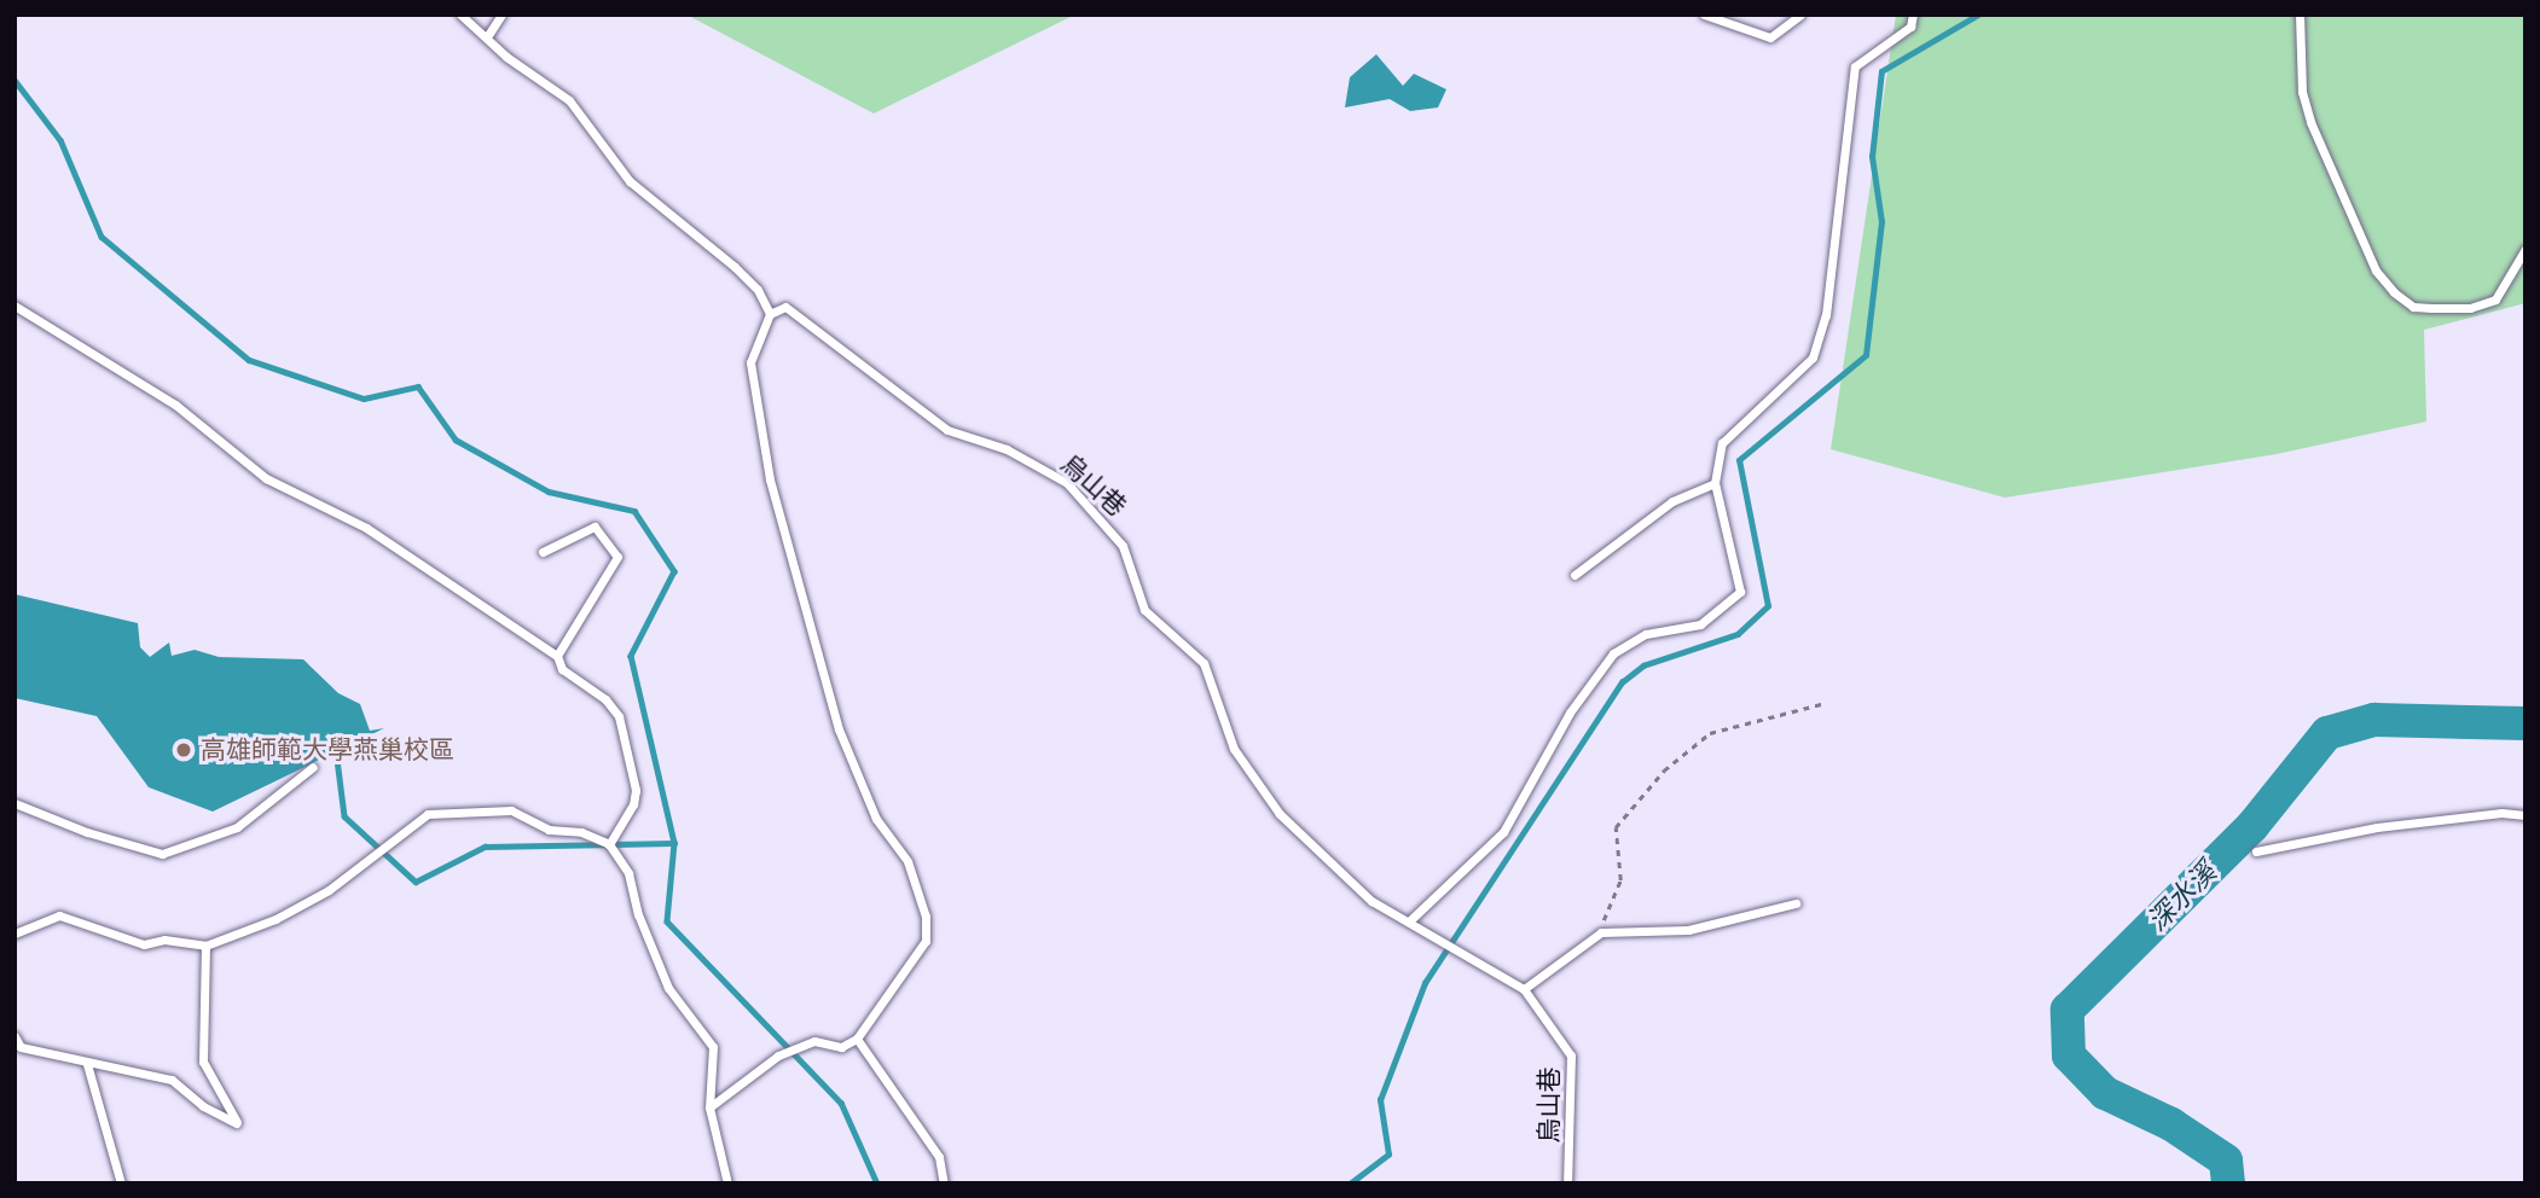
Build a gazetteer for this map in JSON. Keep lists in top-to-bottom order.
{
  "streets": {
    "lane": ["烏山巷"]
  },
  "water": ["深水溪"],
  "places": ["高雄師範大學燕巢校區"]
}
